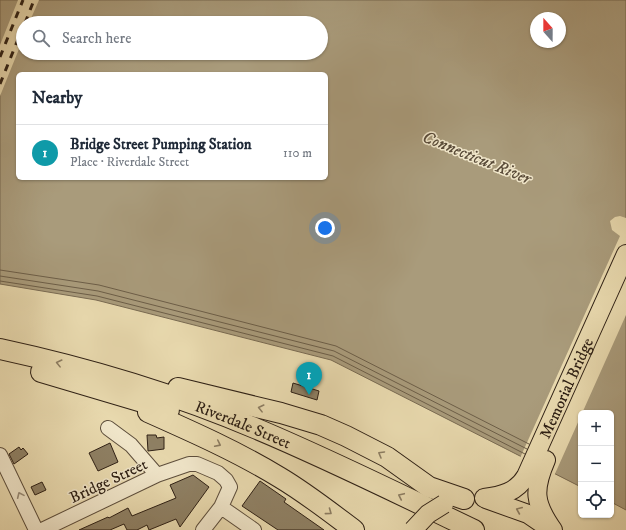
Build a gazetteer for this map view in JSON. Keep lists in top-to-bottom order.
{
  "streets": {
    "highway": ["Riverdale Street"],
    "main road": ["Memorial Bridge"],
    "street": ["Bridge Street"]
  },
  "water": ["Connecticut River"],
  "north": "top",
  "page": {
    "search": "Search here",
    "heading": "Nearby",
    "list": [
      {
        "mark": "1",
        "name": "Bridge Street Pumping Station",
        "note": "Place · Riverdale Street",
        "value": "110 m"
      }
    ],
    "pins": "1",
    "map_buttons": ["+", "−"]
  }
}
